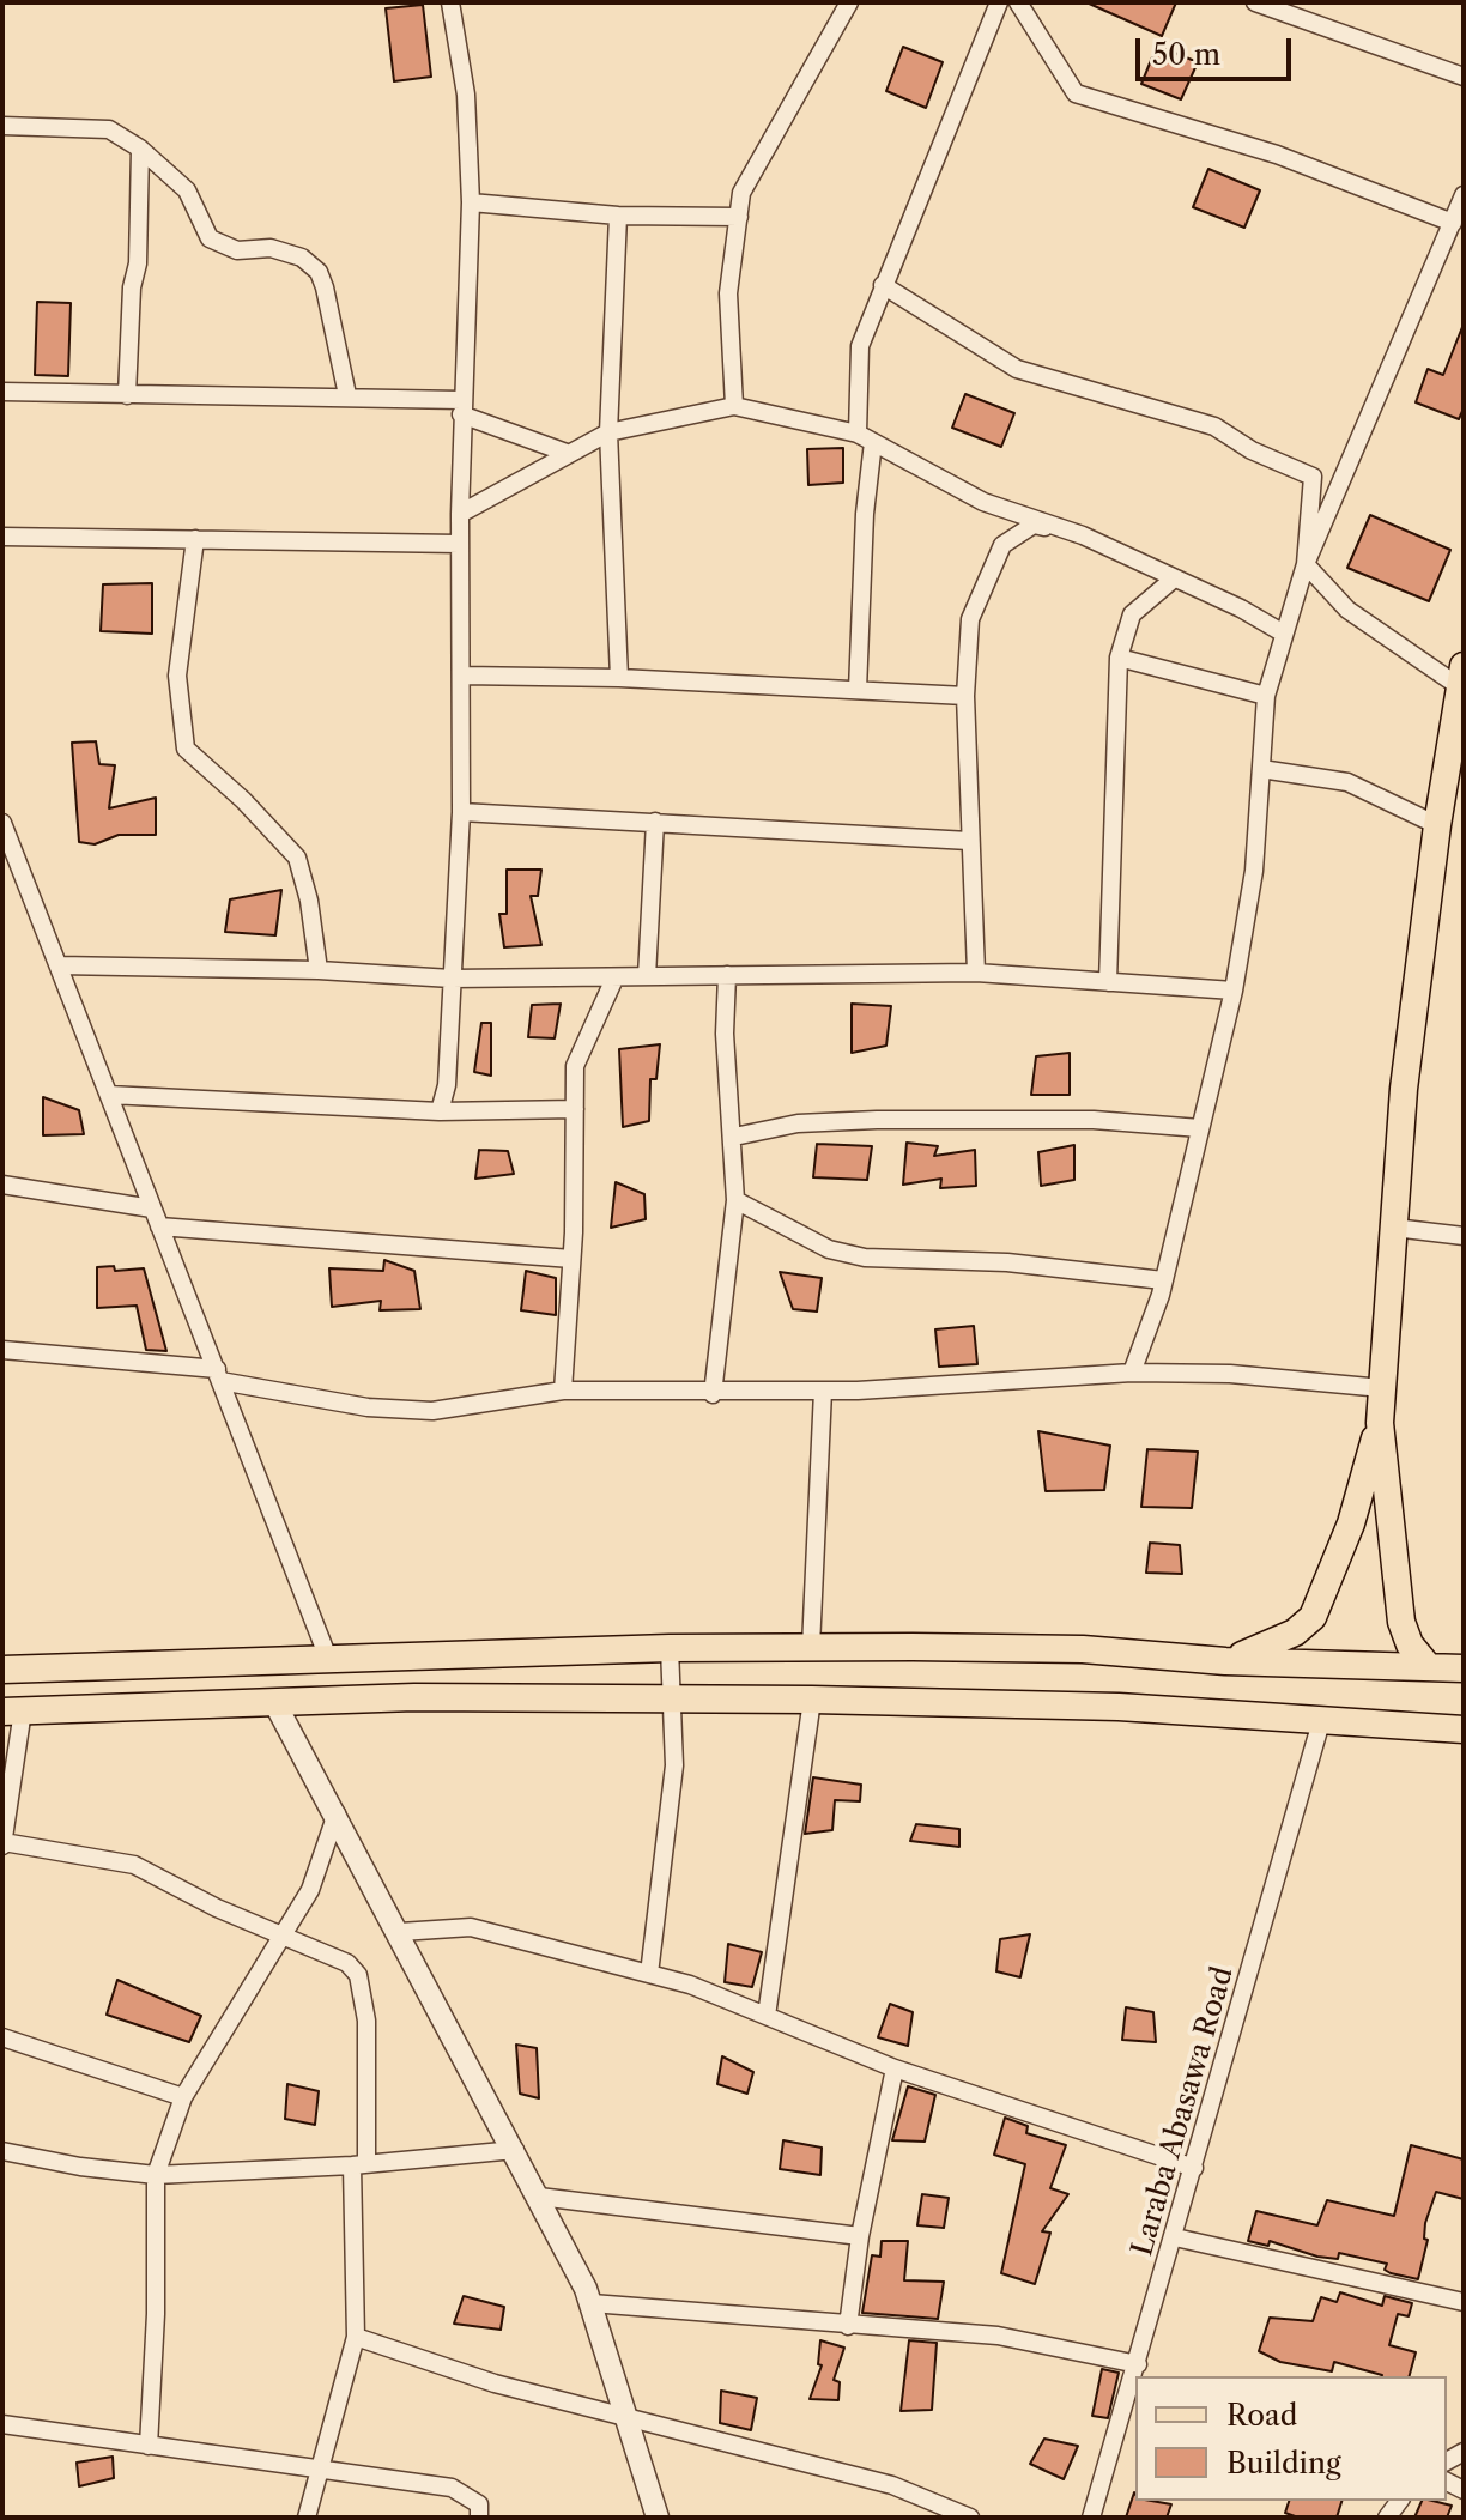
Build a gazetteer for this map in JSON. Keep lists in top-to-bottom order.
{
  "streets": {
    "street": ["Laraba Abasawa Road"]
  },
  "legend": ["Road", "Building"],
  "scale_bar": "50 m"
}
